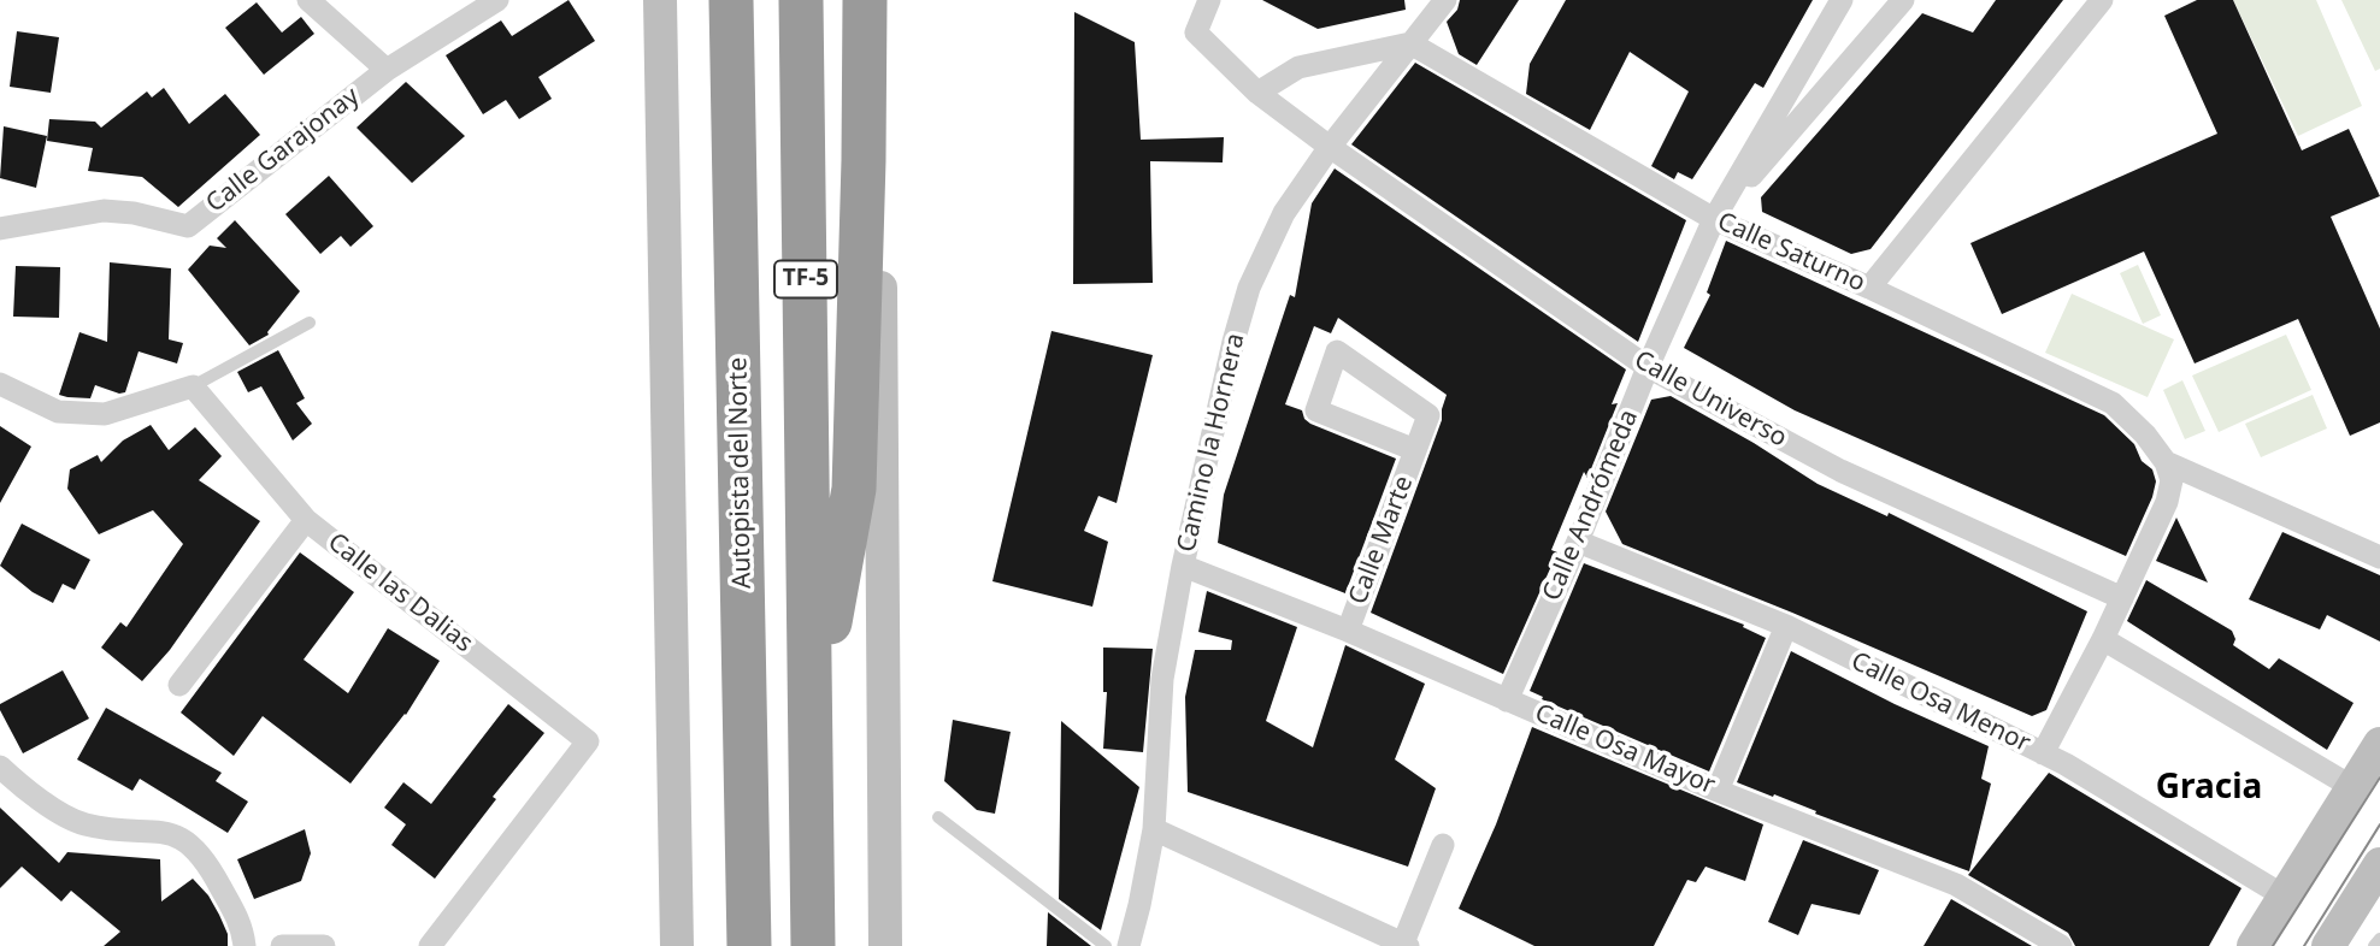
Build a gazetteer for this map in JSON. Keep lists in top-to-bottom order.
{
  "streets": {
    "highway": ["TF-5", "Autopista del Norte"],
    "street": [
      "Calle Garajonay",
      "Calle Saturno",
      "Calle Universo",
      "Camino la Hornera",
      "Calle Andrómeda",
      "Calle Marte",
      "Calle las Dalias",
      "Calle Osa Menor",
      "Calle Osa Mayor"
    ]
  },
  "crossings": [
    ["Calle Saturno", "Camino la Hornera"],
    ["Calle Saturno", "Calle Andrómeda"],
    ["Calle Universo", "Camino la Hornera"],
    ["Calle Universo", "Calle Andrómeda"],
    ["Camino la Hornera", "Calle Osa Mayor"],
    ["Calle Andrómeda", "Calle Osa Menor"],
    ["Calle Andrómeda", "Calle Osa Mayor"],
    ["Calle Marte", "Calle Osa Mayor"]
  ],
  "districts": ["Gracia"]
}
